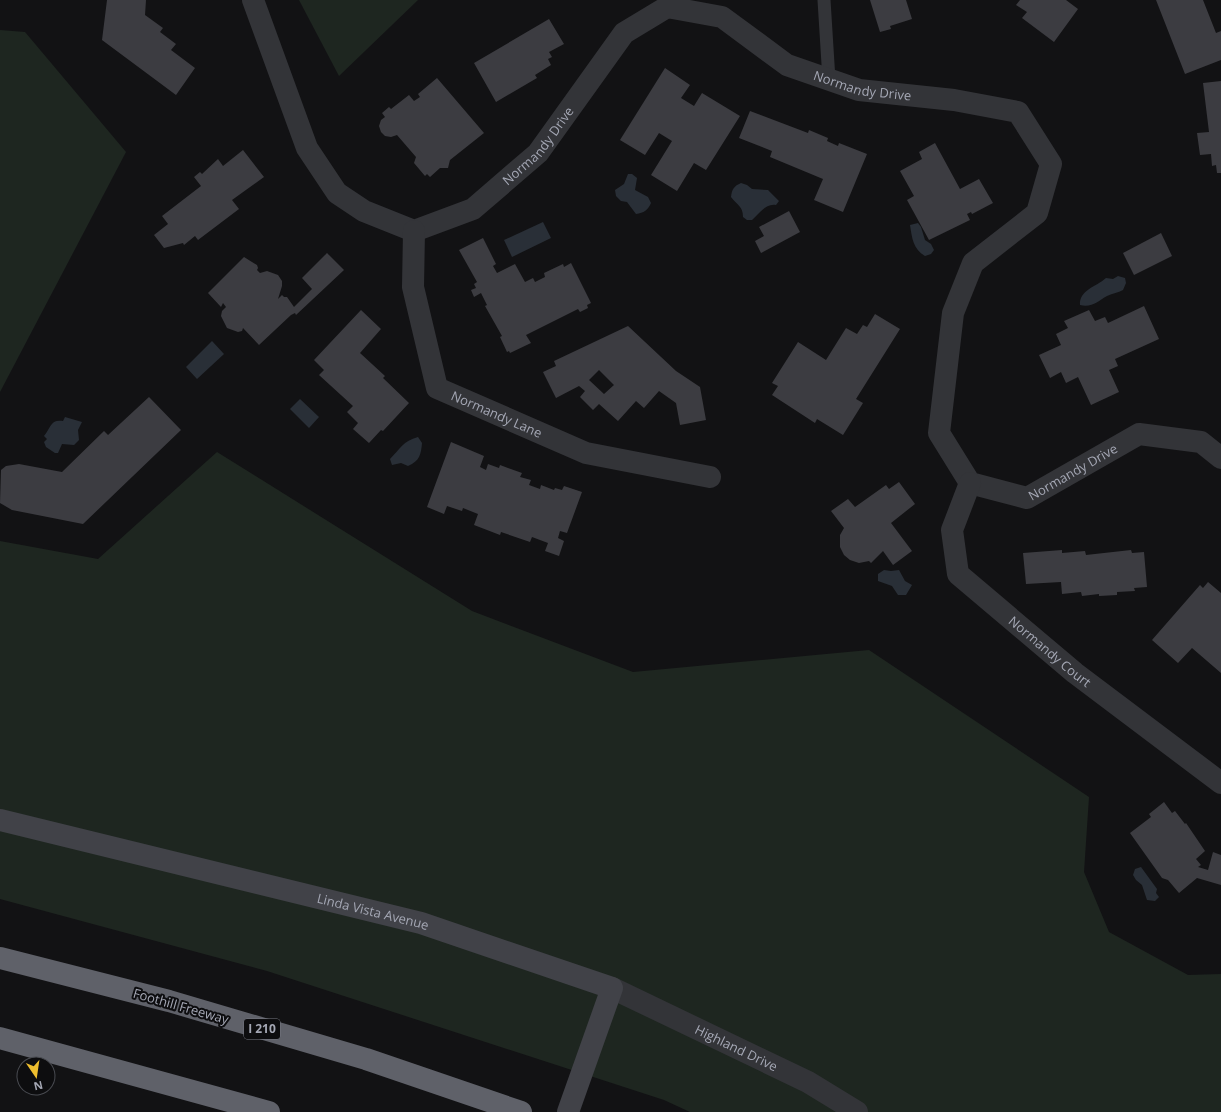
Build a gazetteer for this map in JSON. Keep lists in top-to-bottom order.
{
  "streets": {
    "highway": ["Foothill Freeway", "I 210"],
    "main road": ["Linda Vista Avenue"],
    "street": [
      "Normandy Drive",
      "Normandy Lane",
      "Normandy Court",
      "Highland Drive"
    ]
  },
  "crossings": [
    ["Normandy Drive", "Normandy Lane"],
    ["Normandy Drive", "Normandy Court"],
    ["Linda Vista Avenue", "Highland Drive"]
  ],
  "north": "bottom"
}
